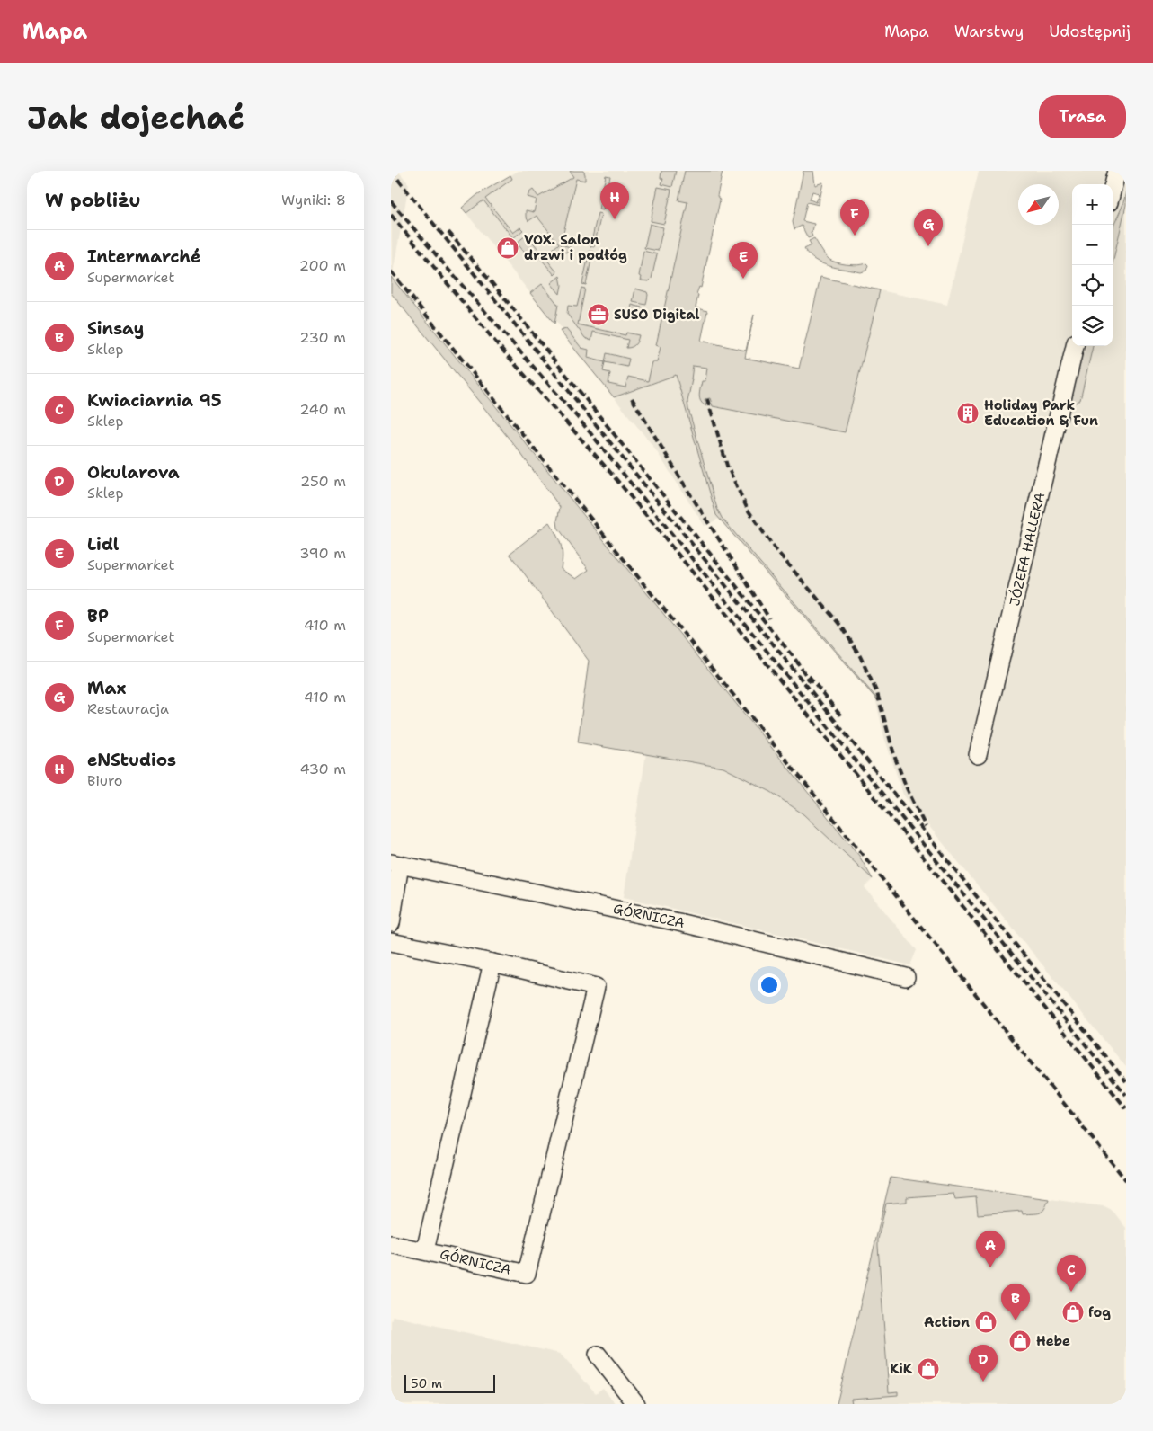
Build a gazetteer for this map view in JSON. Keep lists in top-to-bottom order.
{
  "streets": {
    "street": ["JÓZEFA HALLERA", "GÓRNICZA"]
  },
  "places": {
    "shop": [
      "VOX. Salon drzwi i podłóg",
      "fog",
      "Action",
      "Hebe",
      "KiK"
    ],
    "office": ["SUSO Digital"],
    "building": ["Holiday Park Education & Fun"]
  },
  "scale_bar": "50 m",
  "north": "bottom left",
  "page": {
    "header": "Mapa",
    "nav": ["Mapa", "Warstwy", "Udostępnij"],
    "buttons": "Trasa",
    "title": "Jak dojechać",
    "heading": ["W pobliżu", "Wyniki: 8"],
    "pins": [
      "H",
      "F",
      "G",
      "E",
      "A",
      "C",
      "B",
      "D"
    ],
    "map_buttons": ["+", "−"],
    "list": [
      {
        "mark": "A",
        "name": "Intermarché",
        "note": "Supermarket",
        "value": "200 m"
      },
      {
        "mark": "B",
        "name": "Sinsay",
        "note": "Sklep",
        "value": "230 m"
      },
      {
        "mark": "C",
        "name": "Kwiaciarnia 95",
        "note": "Sklep",
        "value": "240 m"
      },
      {
        "mark": "D",
        "name": "Okularova",
        "note": "Sklep",
        "value": "250 m"
      },
      {
        "mark": "E",
        "name": "Lidl",
        "note": "Supermarket",
        "value": "390 m"
      },
      {
        "mark": "F",
        "name": "BP",
        "note": "Supermarket",
        "value": "410 m"
      },
      {
        "mark": "G",
        "name": "Max",
        "note": "Restauracja",
        "value": "410 m"
      },
      {
        "mark": "H",
        "name": "eNStudios",
        "note": "Biuro",
        "value": "430 m"
      }
    ],
    "scale": "50 m"
  }
}
